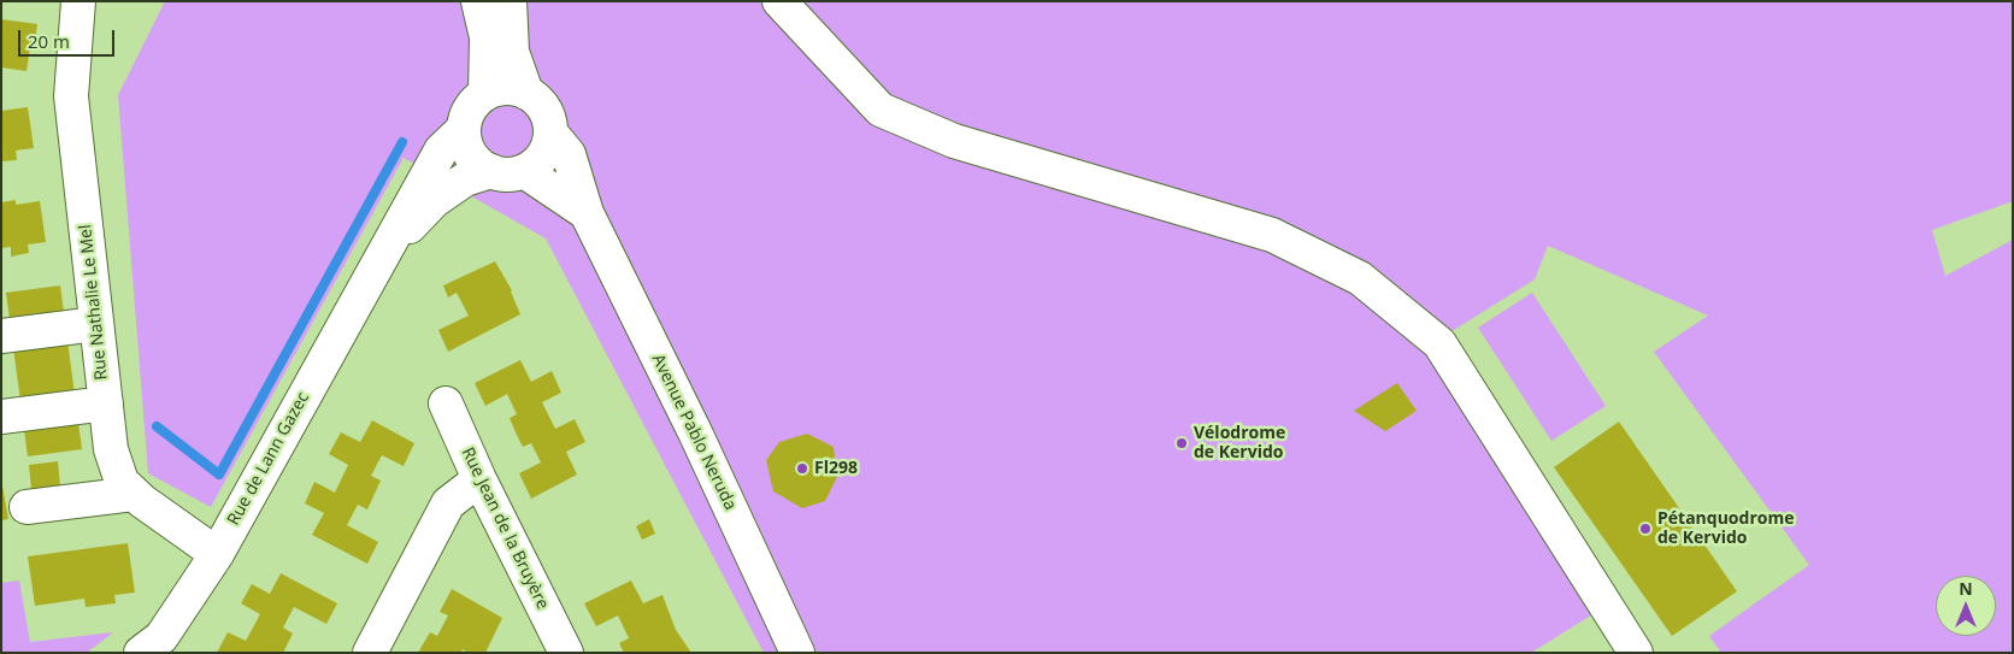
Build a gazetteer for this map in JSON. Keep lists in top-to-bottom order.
{
  "streets": {
    "street": [
      "Rue Nathalie Le Mel",
      "Avenue Pablo Neruda",
      "Rue de Lann Gazec",
      "Rue Jean de la Bruyère"
    ]
  },
  "crossings": [
    ["Rue Nathalie Le Mel", "Rue de Lann Gazec"]
  ],
  "places": ["Vélodrome de Kervido", "Fl298", "Pétanquodrome de Kervido"],
  "scale_bar": "20 m",
  "north": "top"
}
